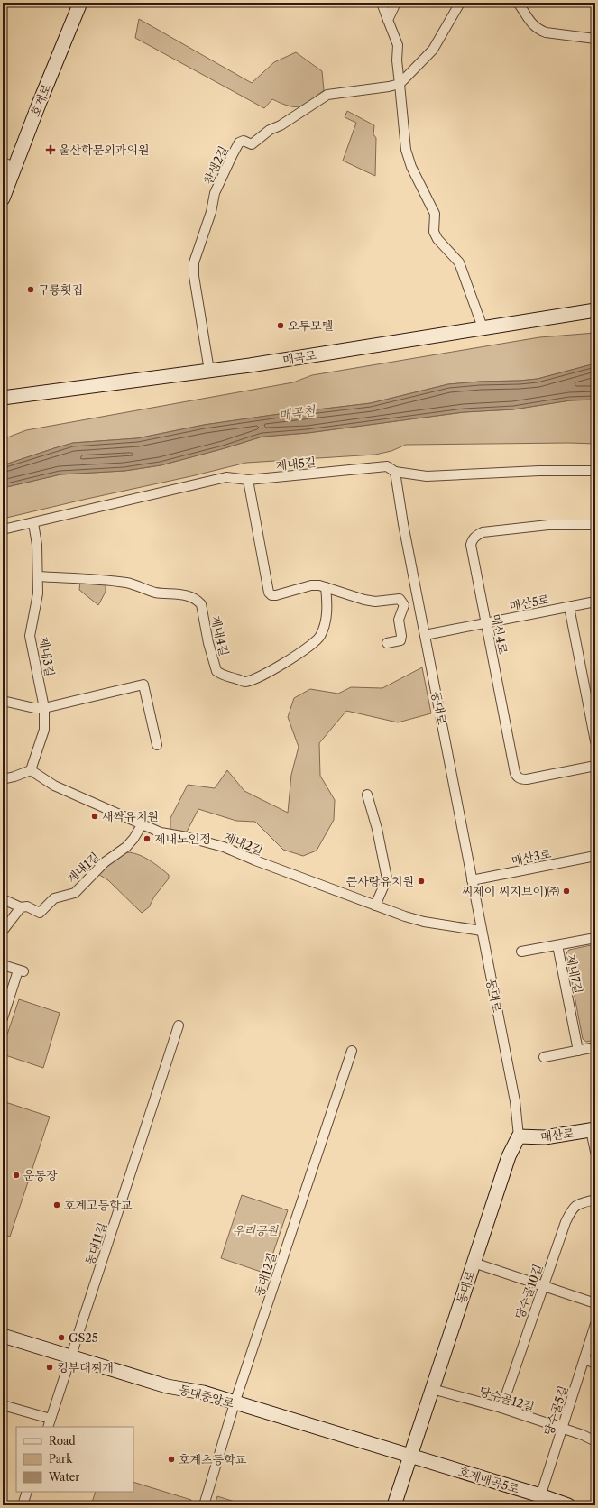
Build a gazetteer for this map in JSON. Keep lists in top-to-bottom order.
{
  "streets": {
    "street": [
      "호계로",
      "찬샘2길",
      "매곡로",
      "제내5길",
      "매산5로",
      "매산4로",
      "제내4길",
      "제내3길",
      "동대로",
      "제내2길",
      "매산3로",
      "제내1길",
      "제내7길",
      "매산로",
      "동대11길",
      "동대12길",
      "당수골10길",
      "동대중앙로",
      "당수골12길",
      "당수골5길",
      "호계매곡5로"
    ]
  },
  "crossings": [
    ["찬샘2길", "매곡로"],
    ["제내5길", "제내3길"],
    ["제내5길", "동대로"],
    ["매산5로", "매산4로"],
    ["매산5로", "동대로"],
    ["제내4길", "제내3길"],
    ["제내3길", "제내2길"],
    ["동대로", "제내2길"],
    ["동대로", "매산3로"],
    ["동대로", "매산로"],
    ["동대로", "동대중앙로"],
    ["동대로", "당수골12길"],
    ["동대로", "호계매곡5로"],
    ["제내2길", "제내1길"],
    ["동대11길", "동대중앙로"],
    ["동대12길", "동대중앙로"],
    ["당수골10길", "당수골12길"],
    ["동대중앙로", "호계매곡5로"],
    ["당수골12길", "당수골5길"],
    ["당수골5길", "호계매곡5로"]
  ],
  "water": ["매곡천"],
  "parks": ["우리공원"],
  "places": {
    "health": ["울산학문외과의원"],
    "other": [
      "구룡횟집",
      "오투모텔",
      "새싹유치원",
      "제내노인정",
      "큰사랑유치원",
      "씨제이 씨지브이)㈜",
      "운동장",
      "호계고등학교",
      "GS25",
      "킹부대찌개",
      "호계초등학교"
    ]
  },
  "legend": ["Road", "Park", "Water"]
}
